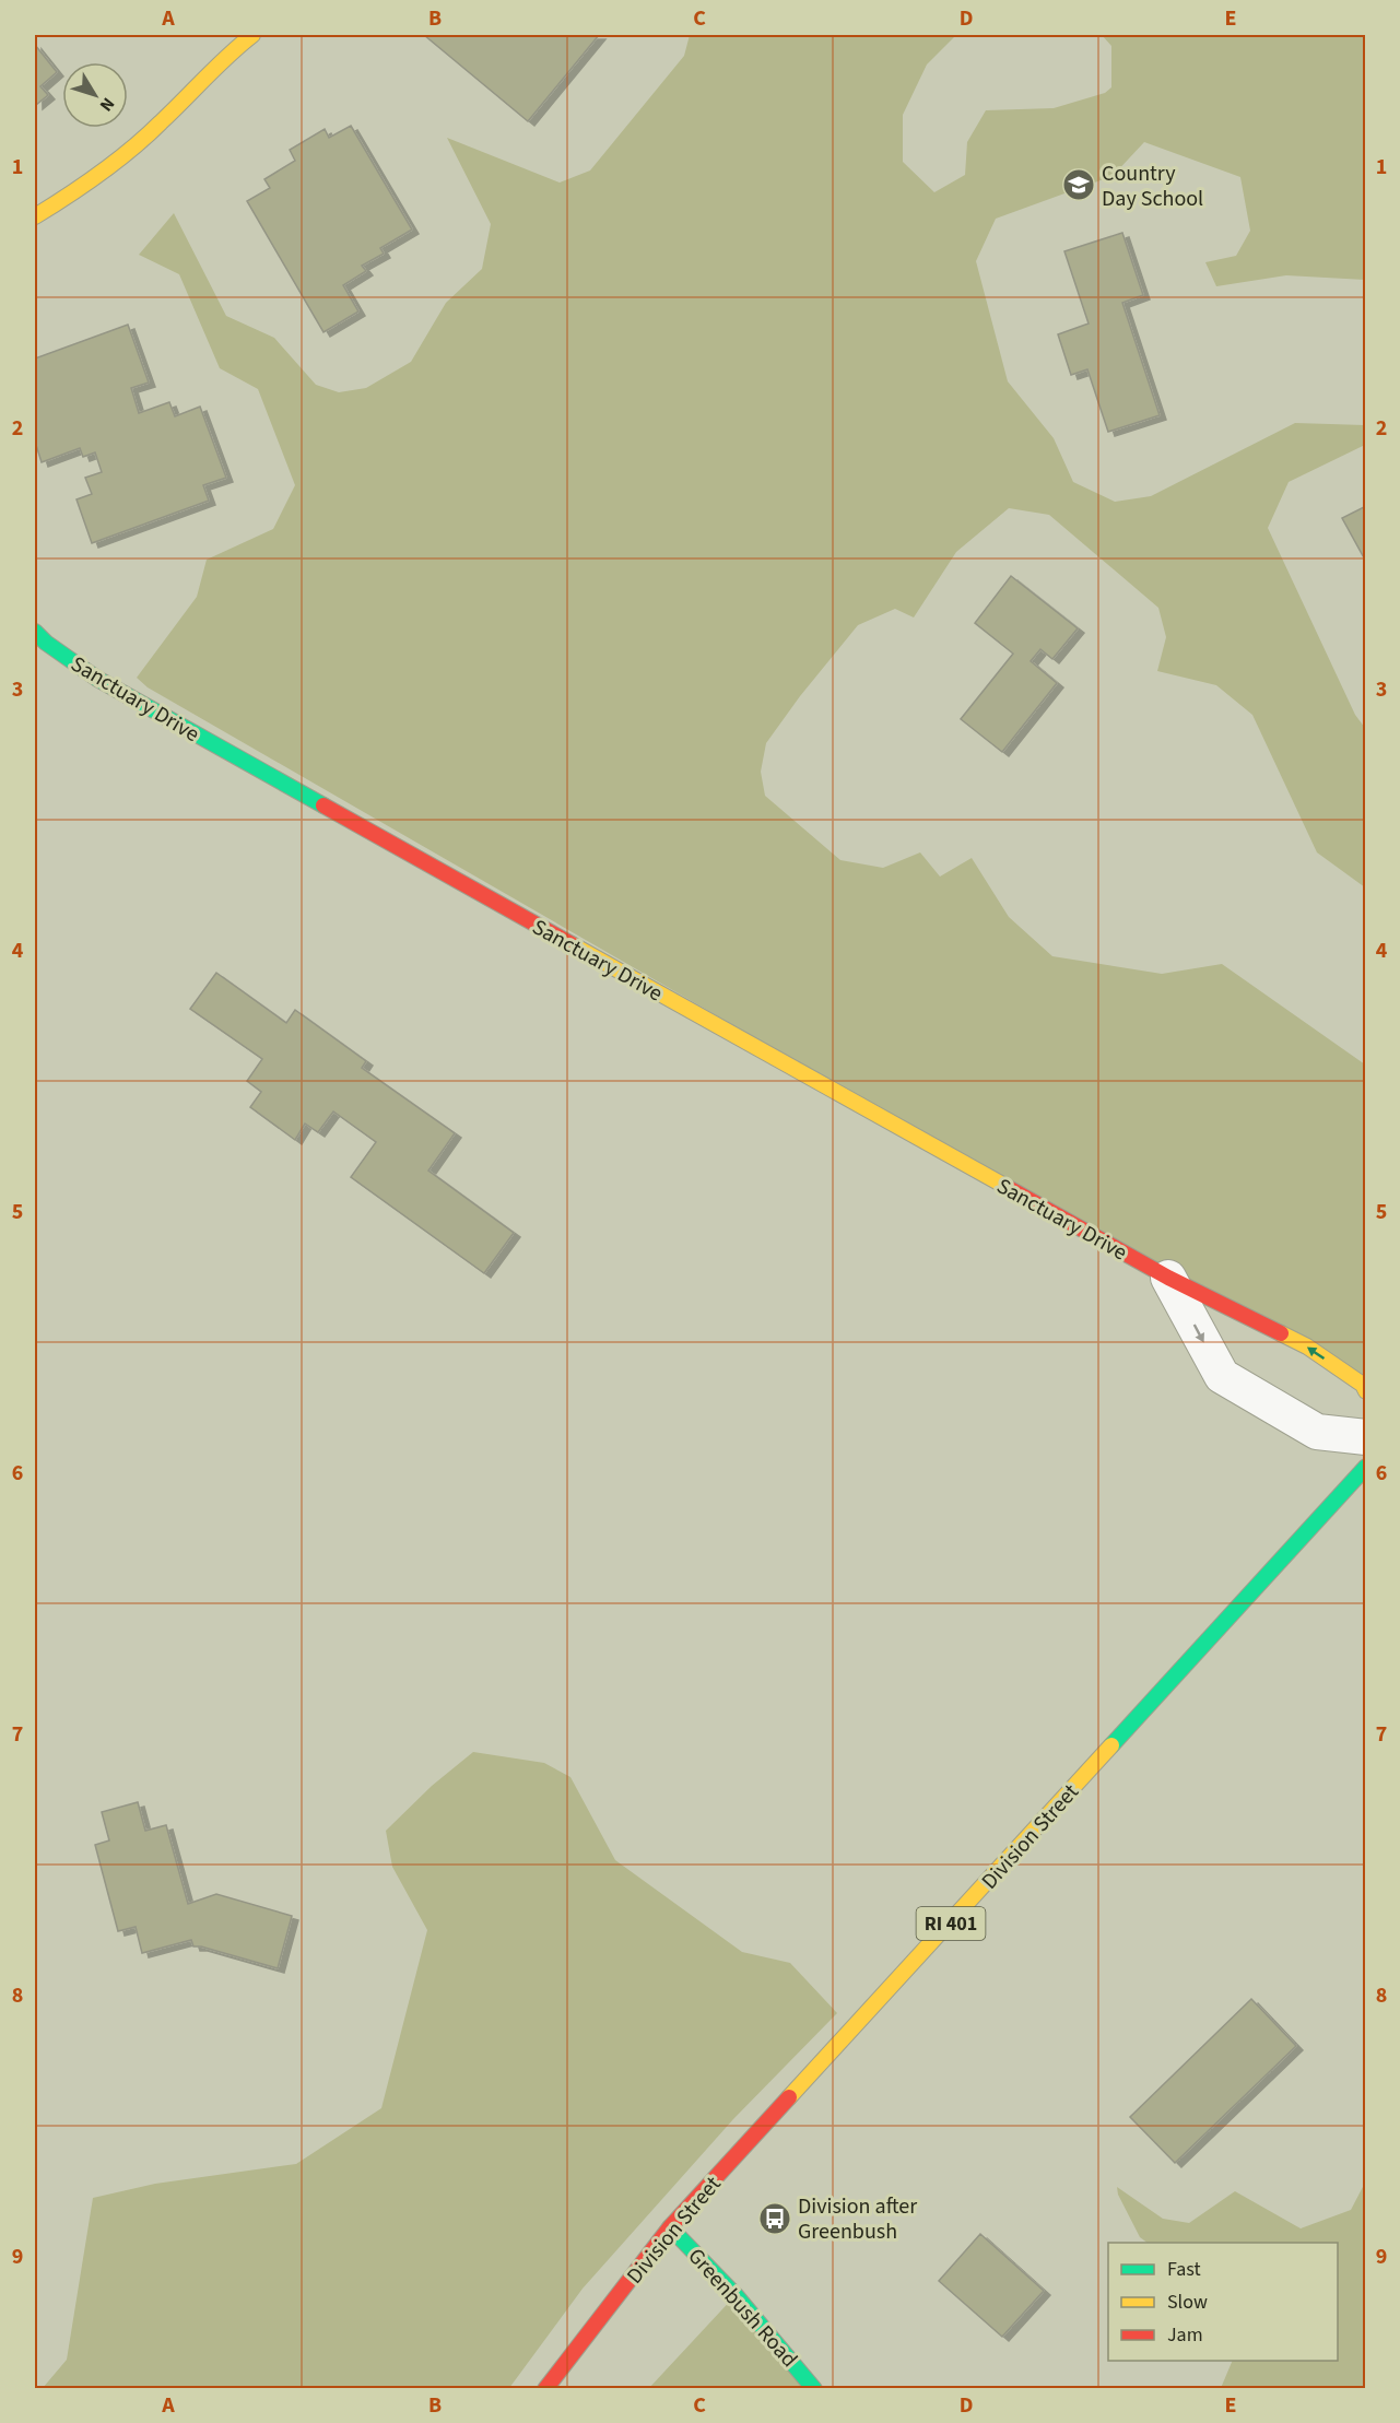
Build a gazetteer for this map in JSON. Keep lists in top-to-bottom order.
{
  "streets": {
    "street": [
      "Sanctuary Drive",
      "Division Street",
      "RI 401",
      "Greenbush Road"
    ]
  },
  "crossings": [
    ["Division Street", "Greenbush Road"]
  ],
  "places": {
    "school or university": ["Country Day School"],
    "bus stop": ["Division after Greenbush"]
  },
  "legend": ["Fast", "Slow", "Jam"],
  "north": "bottom right",
  "grid": {
    "columns": [
      "A",
      "B",
      "C",
      "D",
      "E"
    ],
    "rows": [
      "1",
      "2",
      "3",
      "4",
      "5",
      "6",
      "7",
      "8",
      "9"
    ]
  }
}
